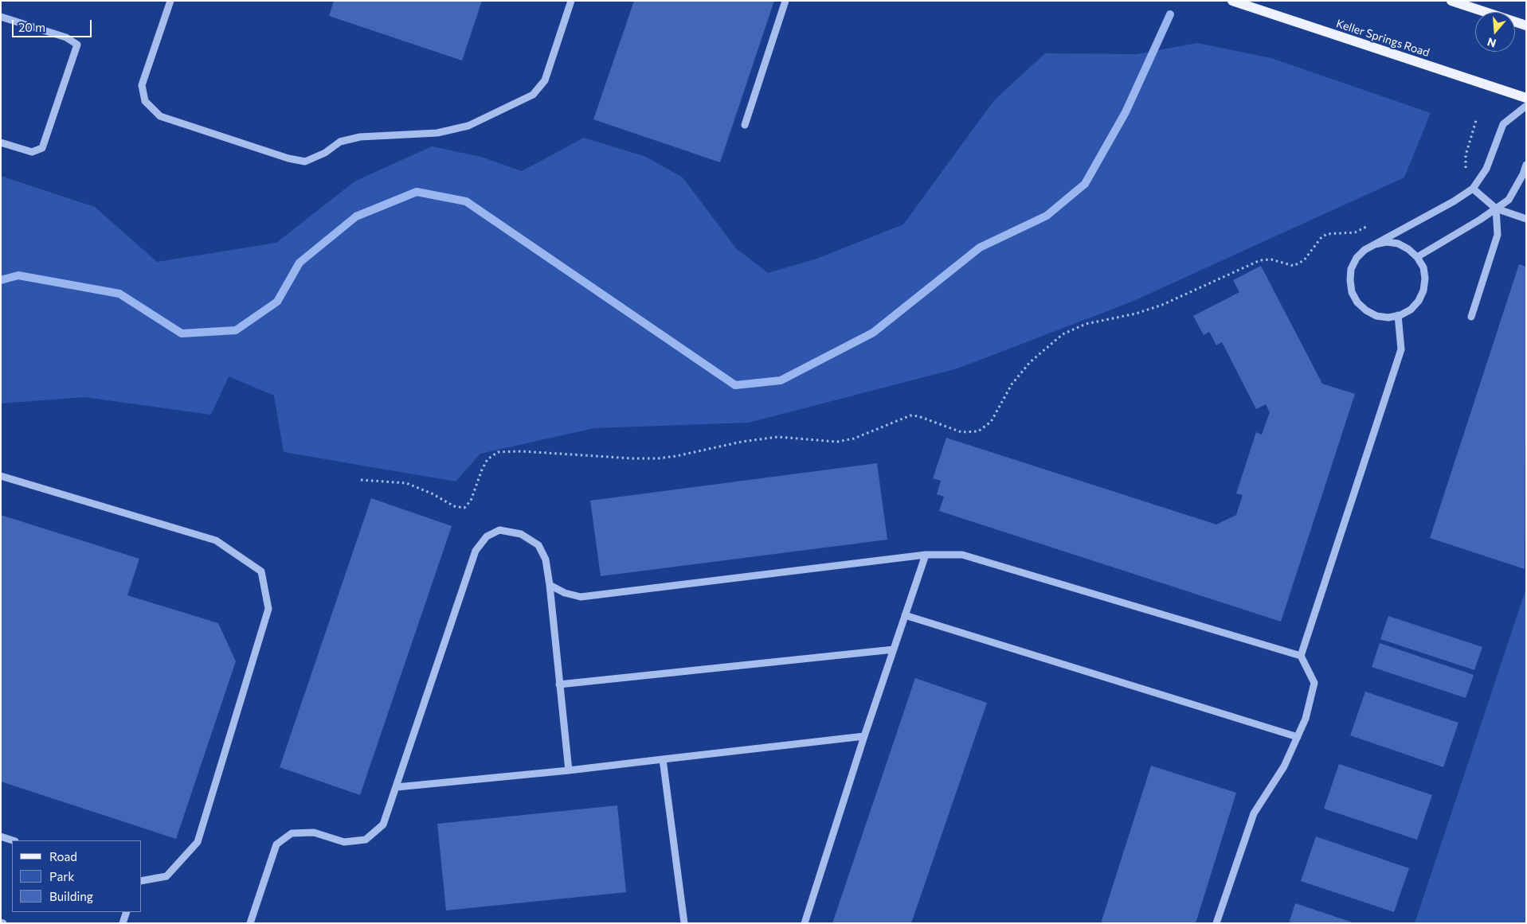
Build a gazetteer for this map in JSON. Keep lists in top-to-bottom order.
{
  "streets": {
    "main road": ["Keller Springs Road"]
  },
  "legend": ["Road", "Park", "Building"],
  "scale_bar": "20 m",
  "north": "bottom"
}
